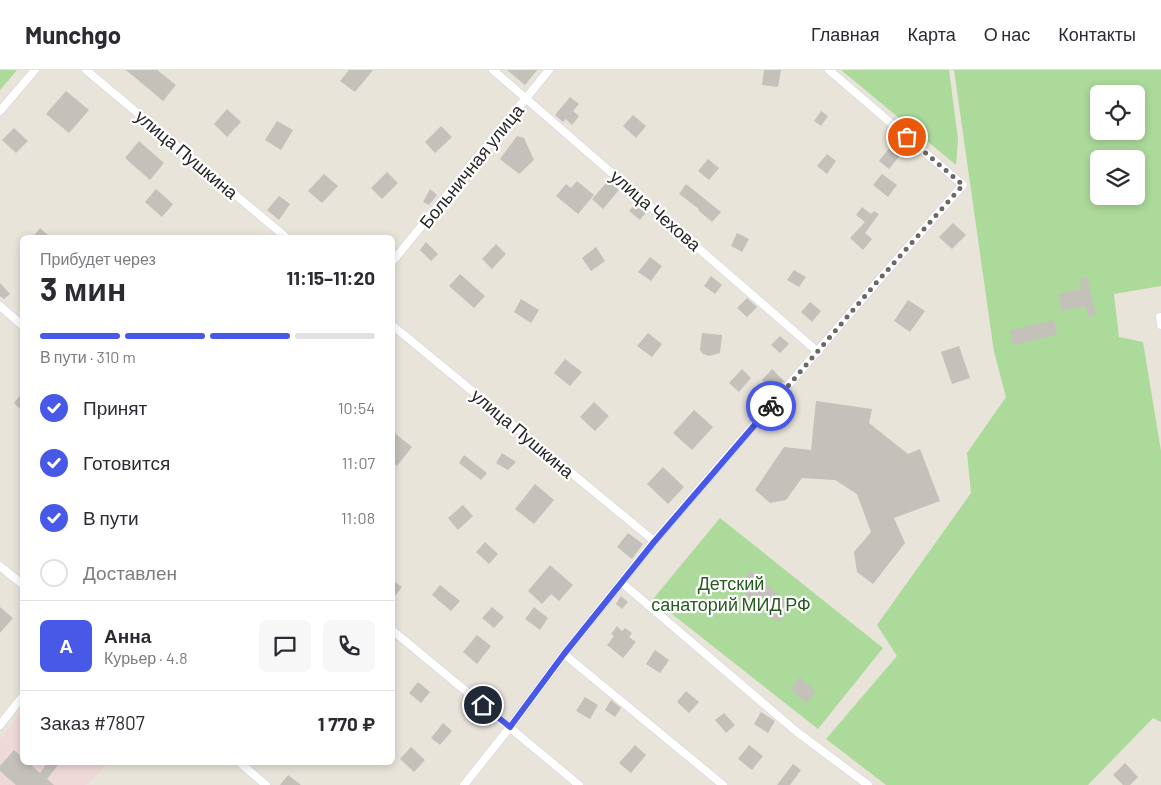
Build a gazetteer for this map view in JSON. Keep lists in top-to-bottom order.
{
  "streets": {
    "street": ["улица Пушкина", "Больничная улица", "улица Чехова"]
  },
  "crossings": [
    ["Больничная улица", "улица Чехова"]
  ],
  "parks": ["Детский санаторий МИД РФ"],
  "page": {
    "header": "Munchgo",
    "nav": [
      "Главная",
      "Карта",
      "О нас",
      "Контакты"
    ],
    "heading": ["3 мин", "Прибудет через", "11:15–11:20"],
    "panel": [
      "Анна",
      "Курьер · 4.8",
      "Заказ #7807",
      "1 770 ₽"
    ],
    "bar": "В пути · 310 m",
    "list": [
      ["Принят", "10:54"],
      ["Готовится", "11:07"],
      ["В пути", "11:08"],
      "Доставлен"
    ],
    "round": "А"
  }
}
